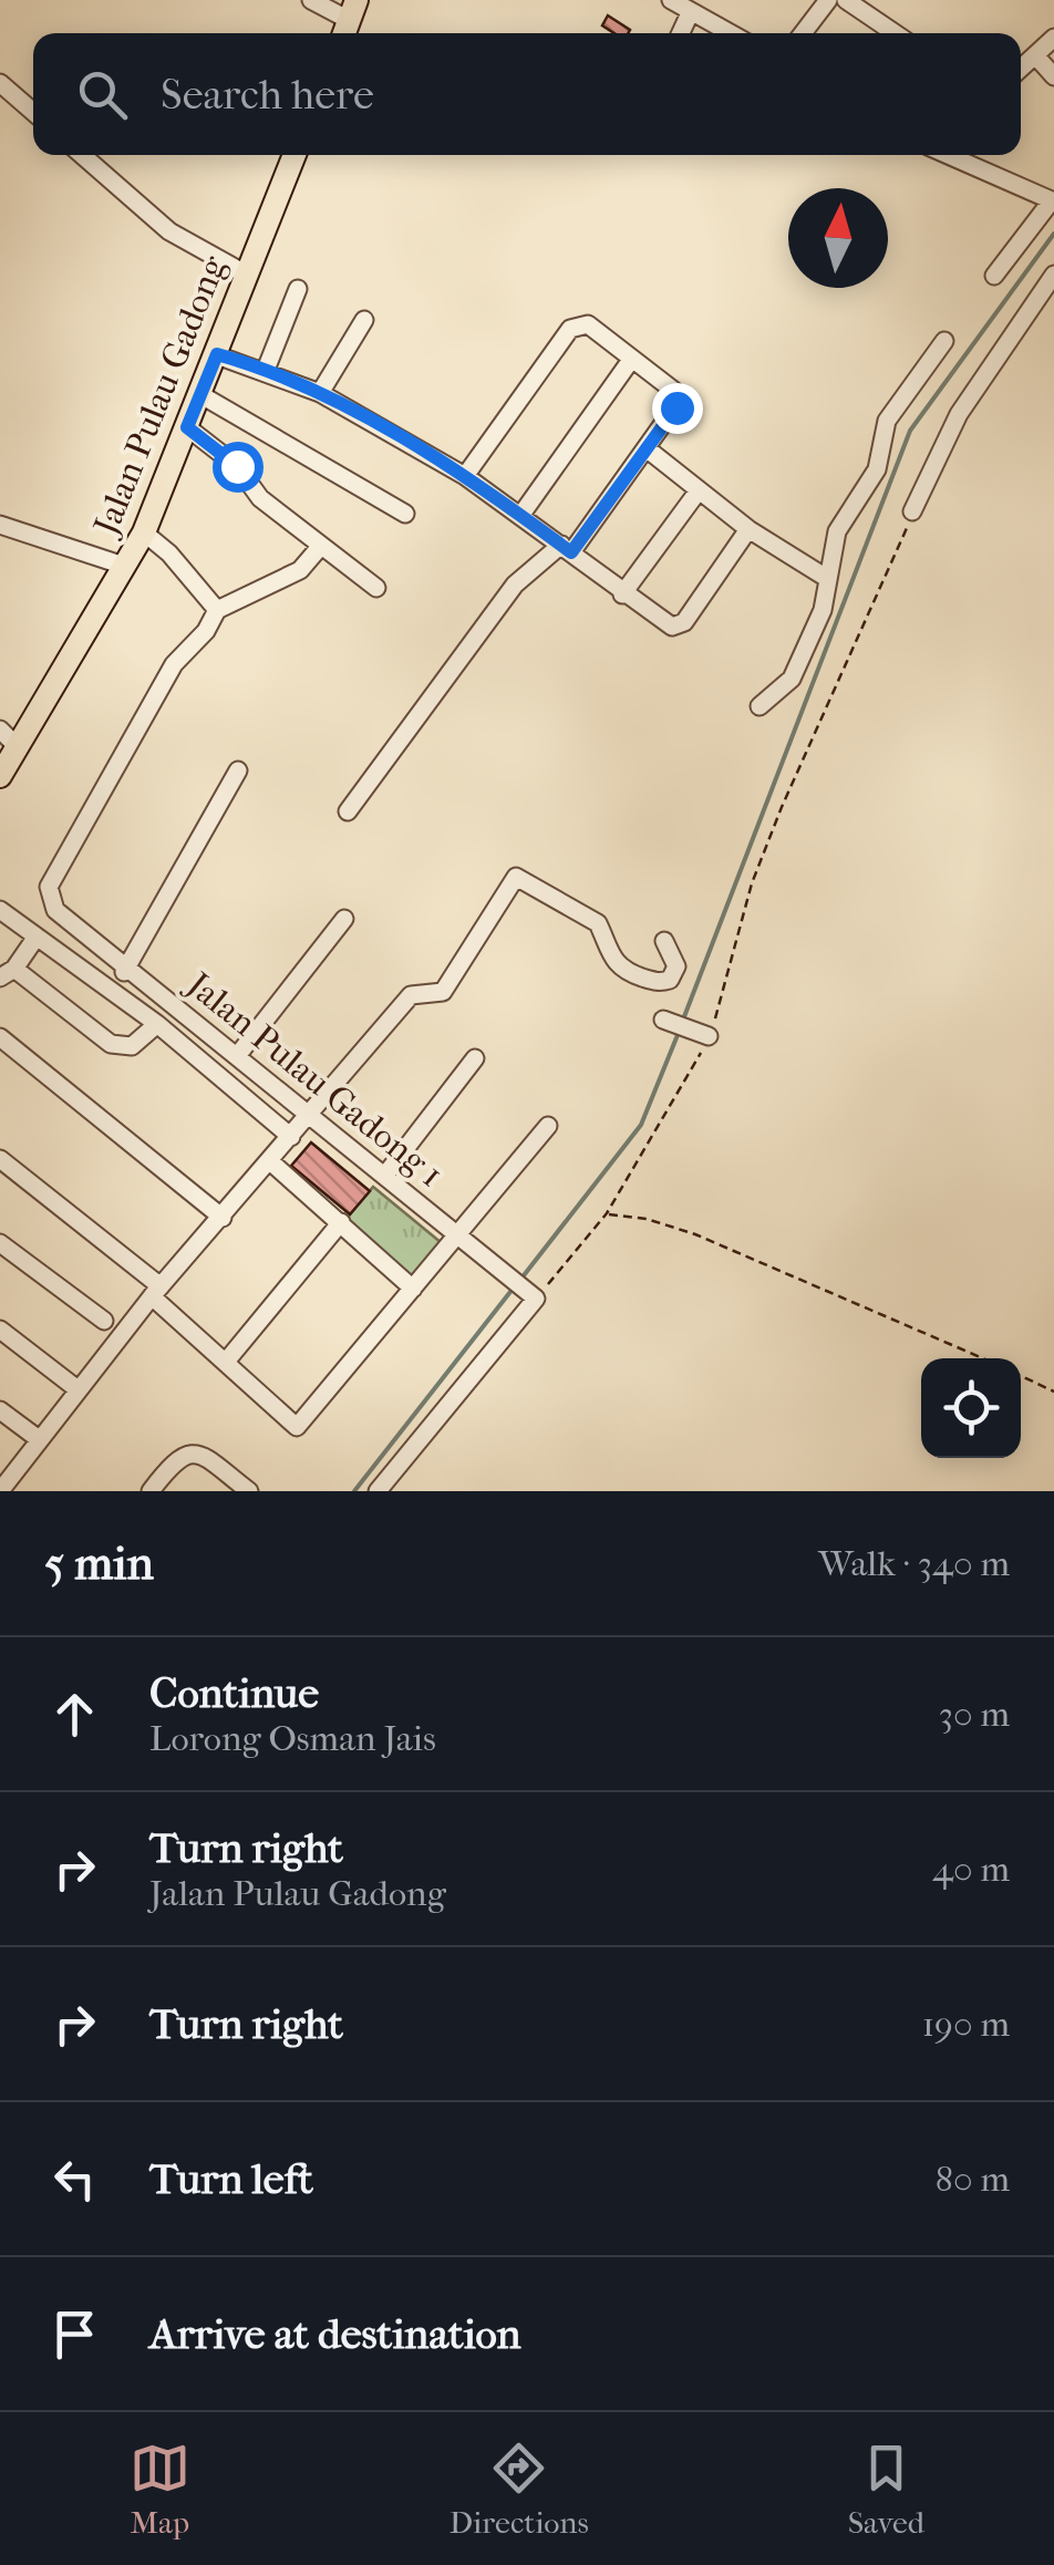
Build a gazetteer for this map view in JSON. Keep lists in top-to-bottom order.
{
  "streets": {
    "main road": ["Jalan Pulau Gadong"],
    "street": ["Jalan Pulau Gadong 1"]
  },
  "north": "top",
  "page": {
    "search": "Search here",
    "heading": ["5 min", "Walk · 340 m"],
    "list": [
      ["Continue", "Lorong Osman Jais", "30 m"],
      ["Turn right", "Jalan Pulau Gadong", "40 m"],
      ["Turn right", "190 m"],
      ["Turn left", "80 m"],
      "Arrive at destination"
    ],
    "nav": ["Map", "Directions", "Saved"]
  }
}
